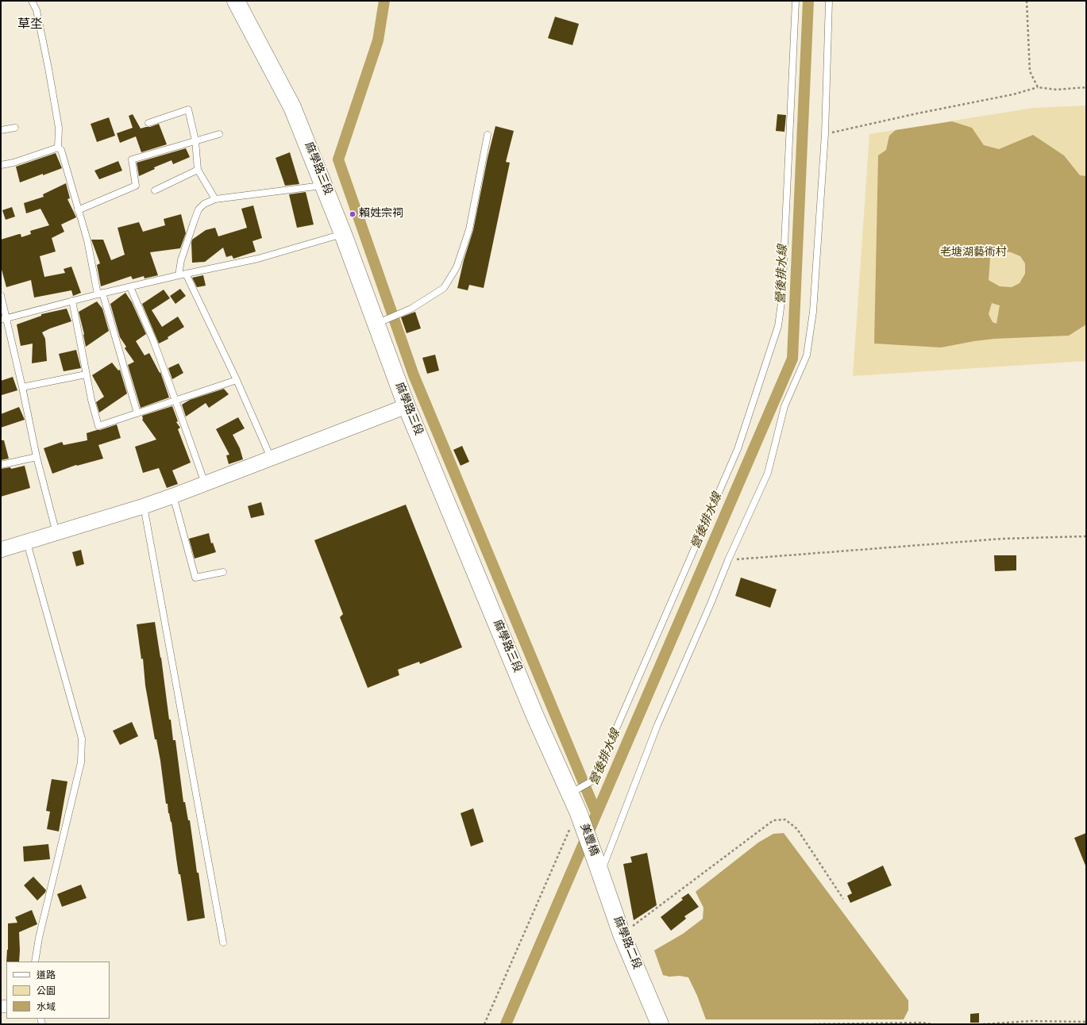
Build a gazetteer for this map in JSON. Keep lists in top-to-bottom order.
{
  "streets": {
    "main road": ["麻學路三段", "美豐橋", "麻學路二段"]
  },
  "crossings": [
    ["麻學路三段", "美豐橋"],
    ["美豐橋", "麻學路二段"]
  ],
  "districts": ["草坔"],
  "water": ["營後排水線"],
  "parks": ["老塘湖藝術村"],
  "places": ["賴姓宗祠"],
  "legend": ["道路", "公園", "水域"]
}
